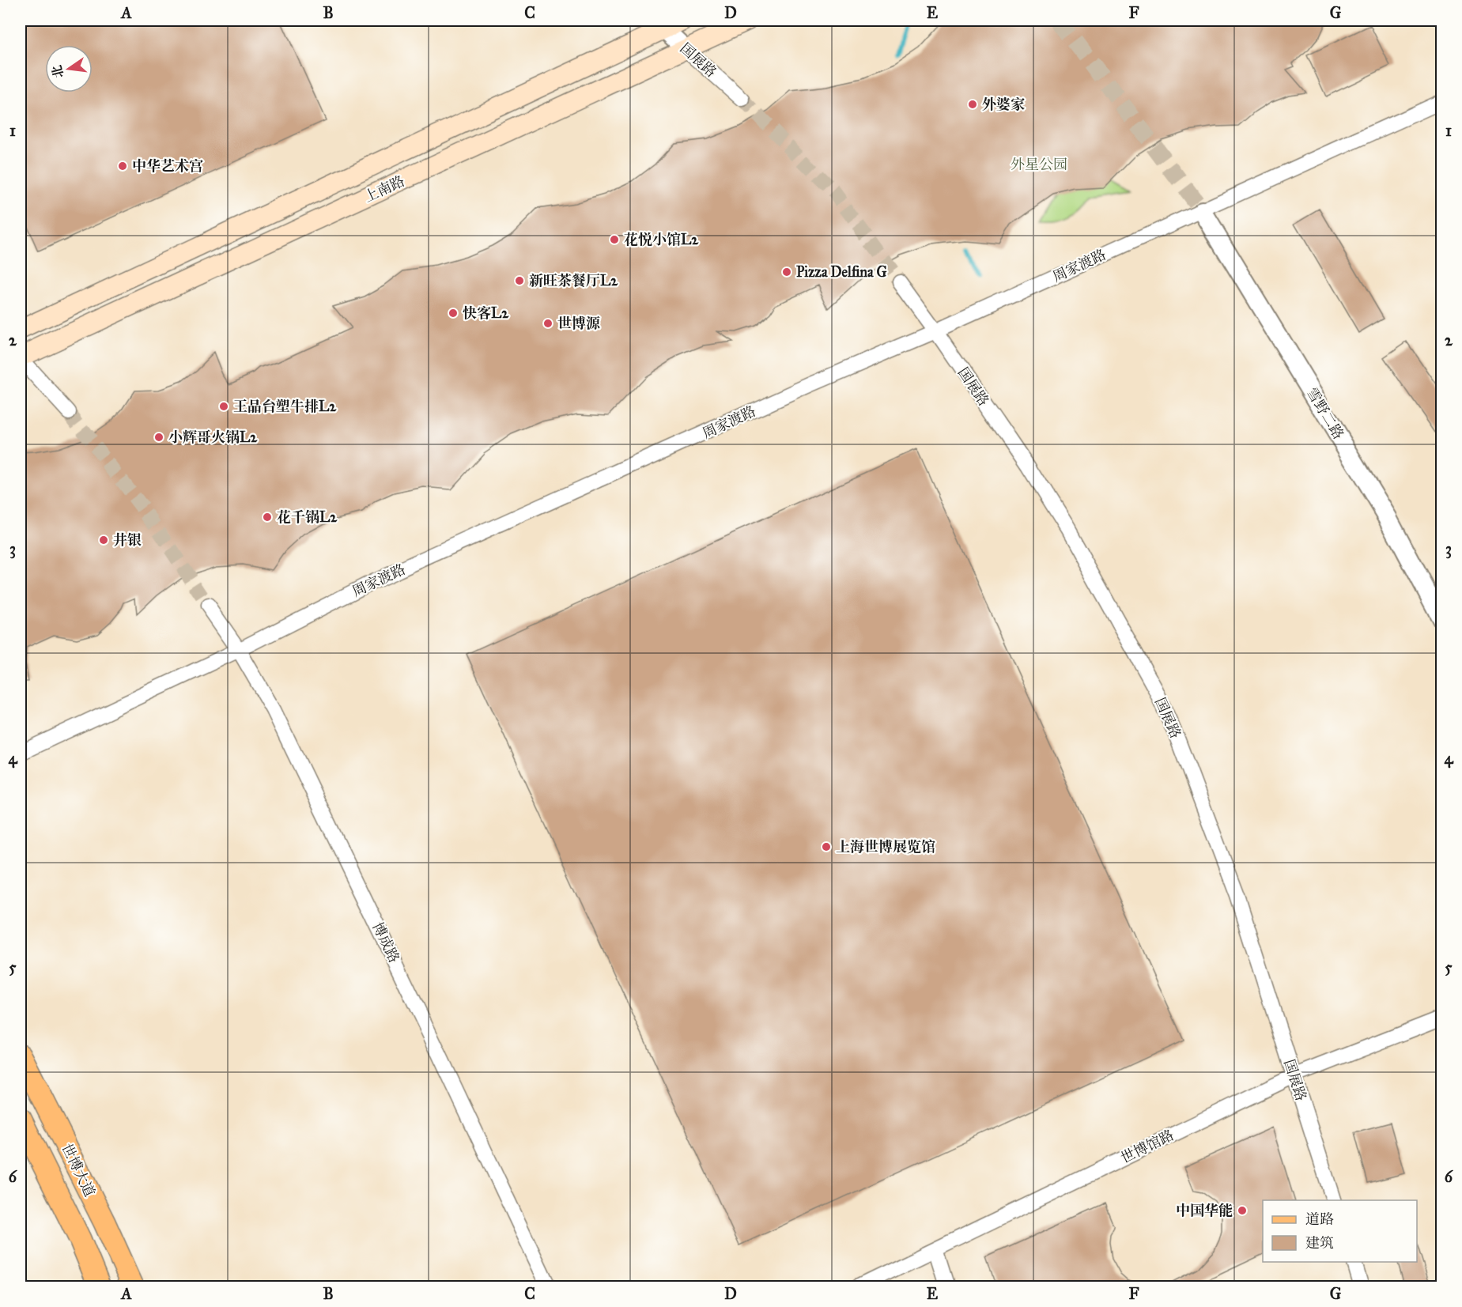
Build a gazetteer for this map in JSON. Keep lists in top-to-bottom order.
{
  "streets": {
    "main road": ["上南路", "世博大道"],
    "street": [
      "国展路",
      "周家渡路",
      "雪野二路",
      "博成路",
      "世博馆路"
    ]
  },
  "crossings": [
    ["国展路", "上南路"],
    ["国展路", "周家渡路"],
    ["国展路", "世博馆路"],
    ["周家渡路", "雪野二路"],
    ["周家渡路", "博成路"]
  ],
  "parks": ["外星公园"],
  "places": [
    "外婆家",
    "中华艺术宫",
    "花悦小馆L2",
    "Pizza Delfina G",
    "新旺茶餐厅L2",
    "快客L2",
    "世博源",
    "王品台塑牛排L2",
    "小辉哥火锅L2",
    "花千锅L2",
    "井银",
    "上海世博展览馆",
    "中国华能"
  ],
  "legend": ["道路", "建筑"],
  "north": "left",
  "grid": {
    "columns": [
      "A",
      "B",
      "C",
      "D",
      "E",
      "F",
      "G"
    ],
    "rows": [
      "1",
      "2",
      "3",
      "4",
      "5",
      "6"
    ]
  }
}
